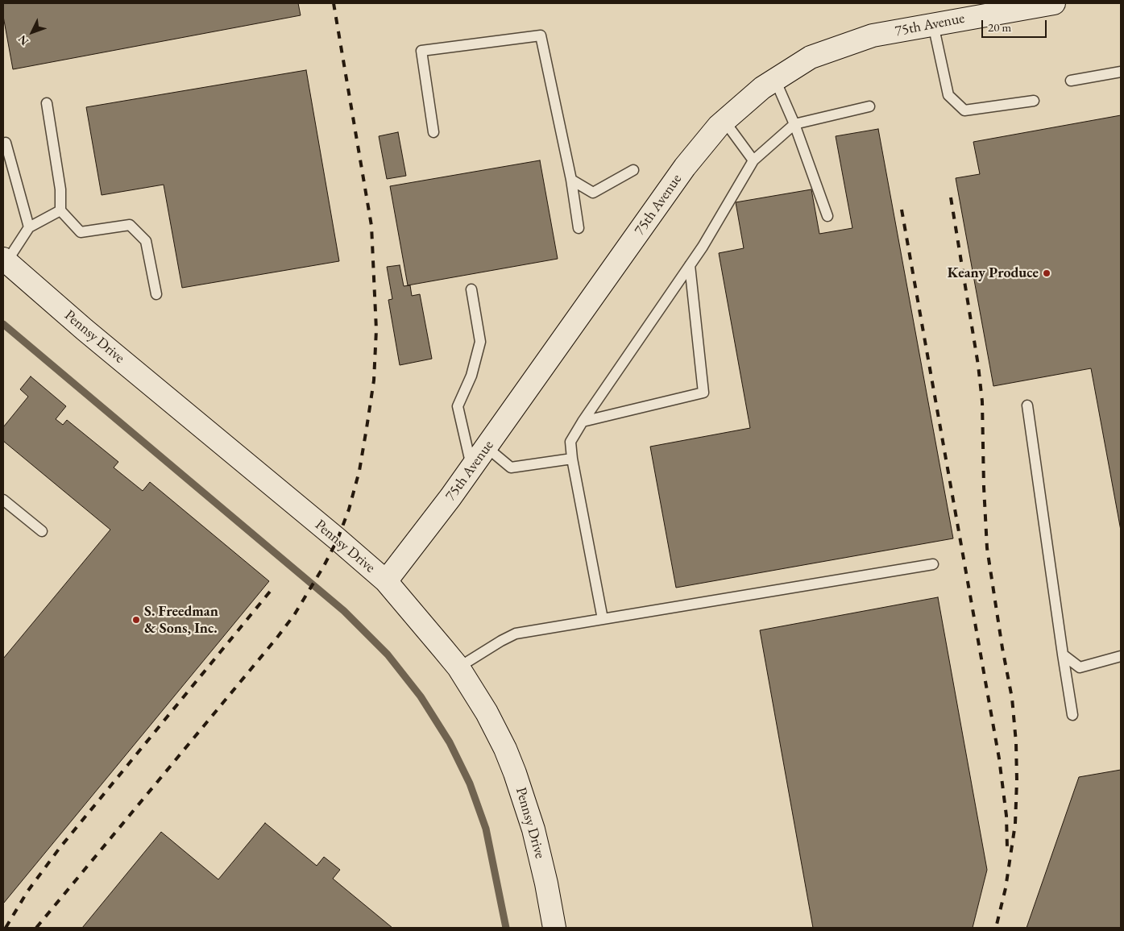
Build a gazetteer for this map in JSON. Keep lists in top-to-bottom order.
{
  "streets": {
    "street": ["75th Avenue", "Pennsy Drive"]
  },
  "crossings": [
    ["75th Avenue", "Pennsy Drive"]
  ],
  "places": ["Keany Produce", "S. Freedman & Sons, Inc."],
  "scale_bar": "20 m",
  "north": "bottom left"
}
